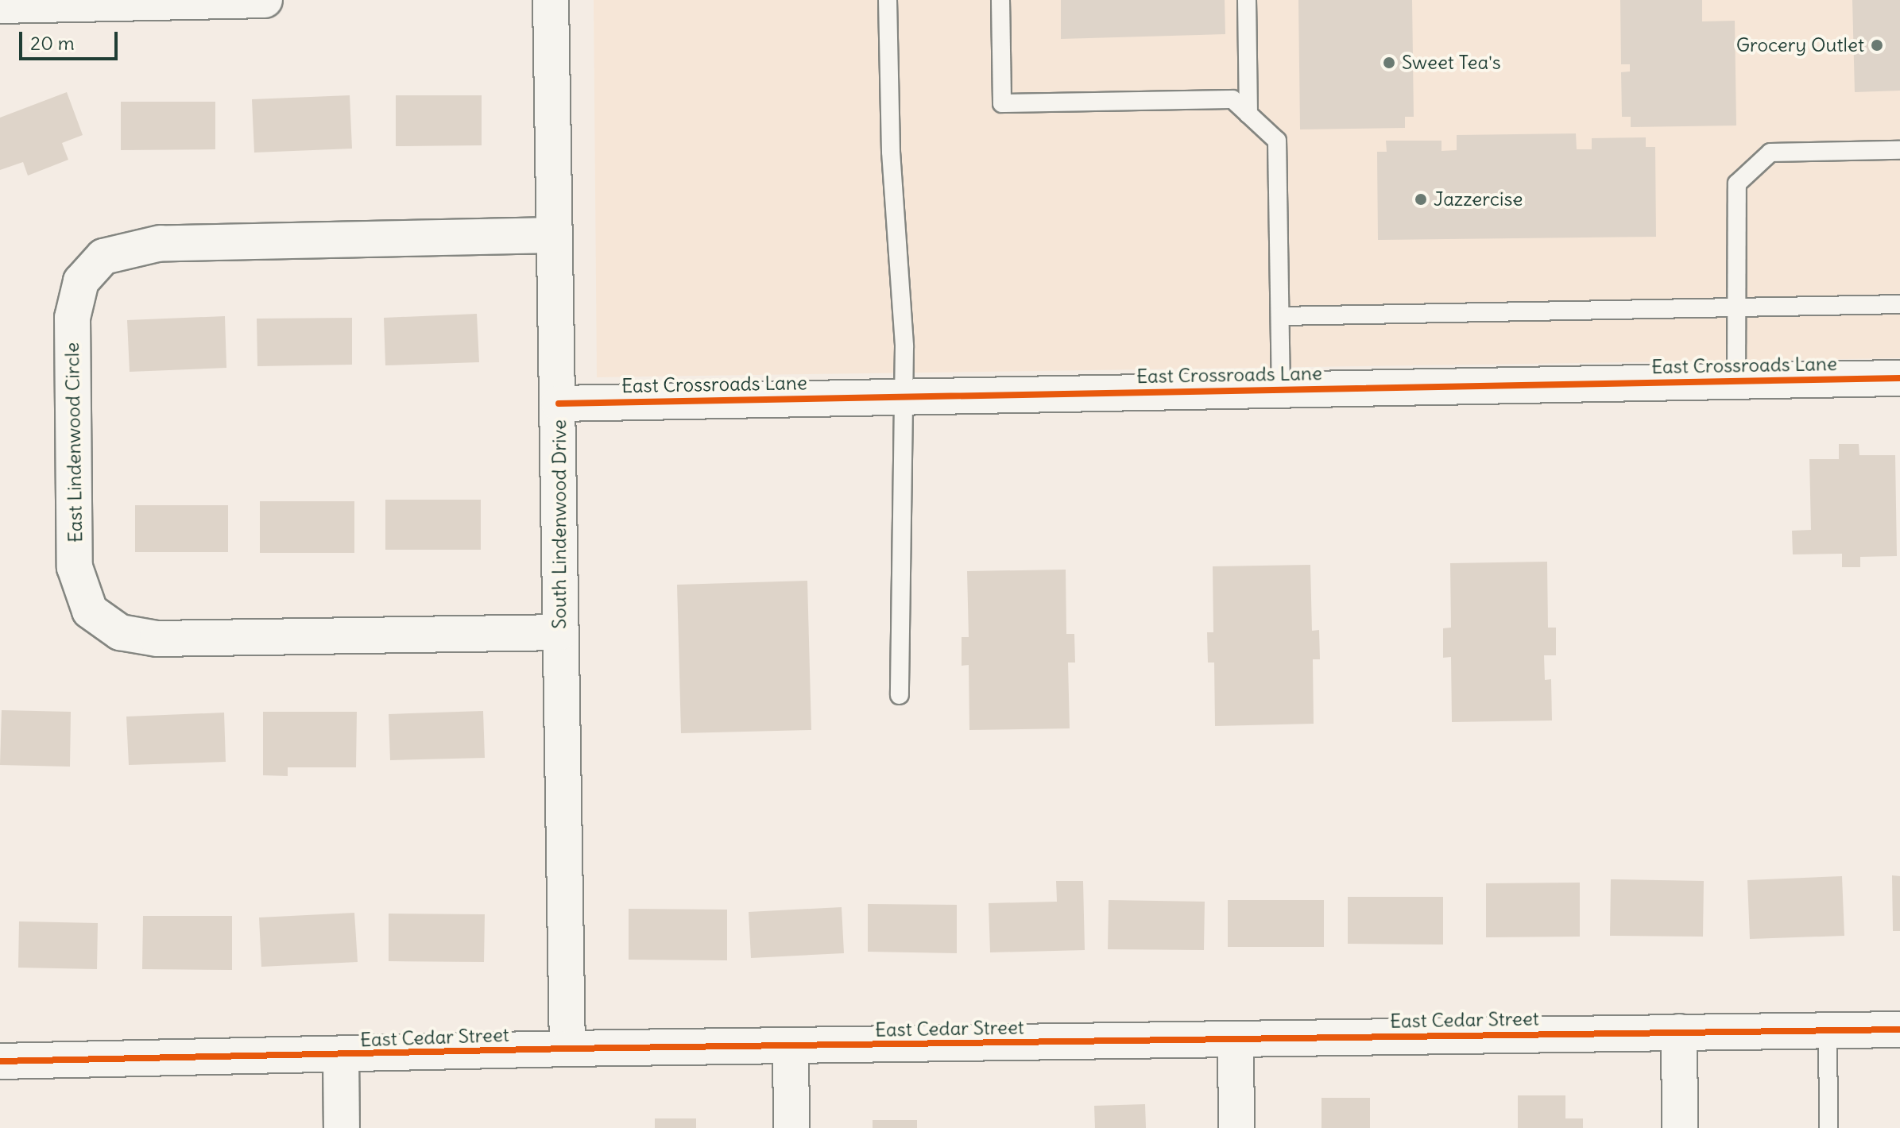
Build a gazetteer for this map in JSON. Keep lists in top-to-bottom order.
{
  "streets": {
    "street": [
      "East Crossroads Lane",
      "East Lindenwood Circle",
      "South Lindenwood Drive",
      "East Cedar Street"
    ]
  },
  "crossings": [
    ["East Crossroads Lane", "South Lindenwood Drive"],
    ["East Lindenwood Circle", "South Lindenwood Drive"],
    ["South Lindenwood Drive", "East Cedar Street"]
  ],
  "places": ["Grocery Outlet", "Sweet Tea's", "Jazzercise"],
  "scale_bar": "20 m"
}
